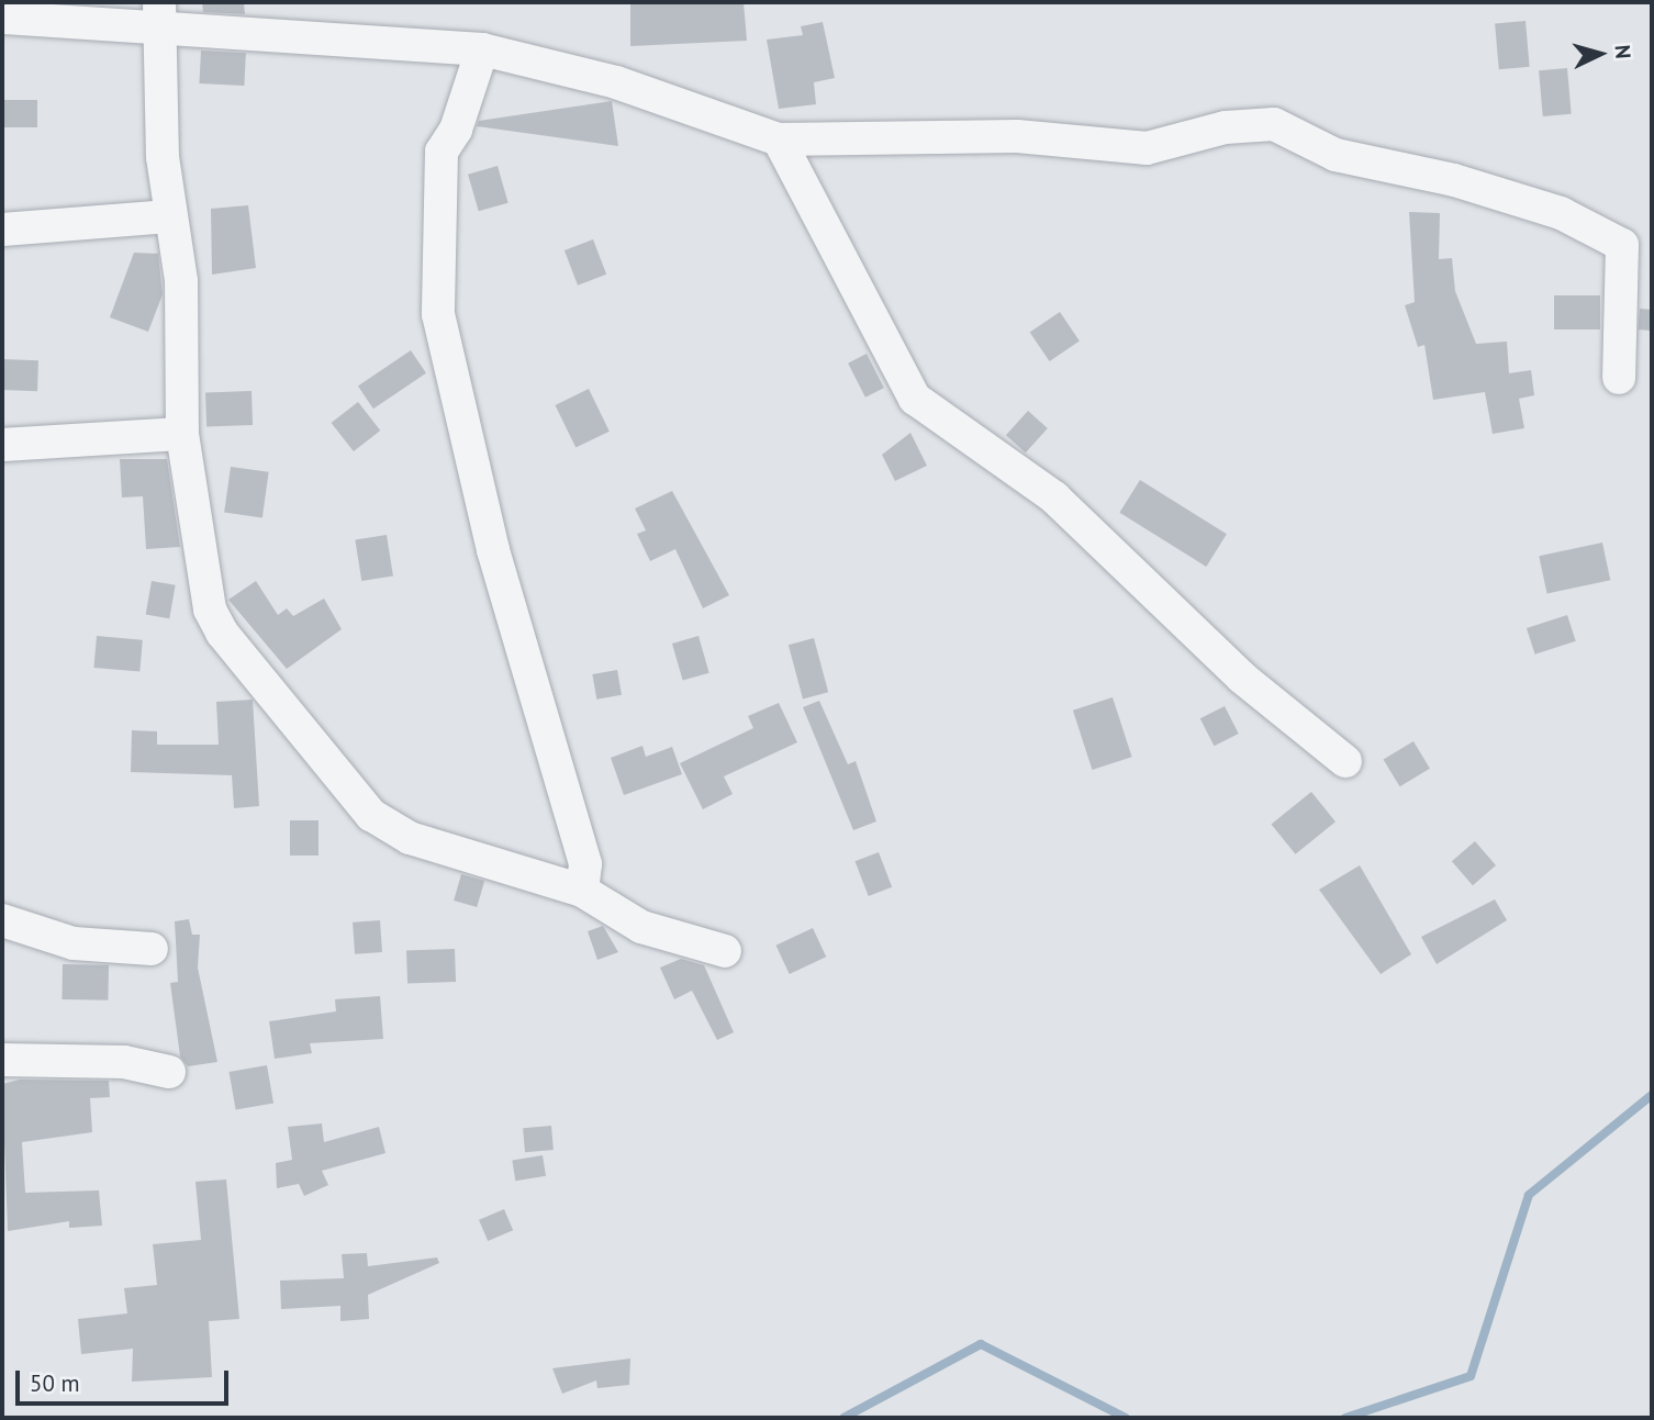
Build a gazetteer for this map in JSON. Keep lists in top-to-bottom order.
{
  "scale_bar": "50 m",
  "north": "right"
}
